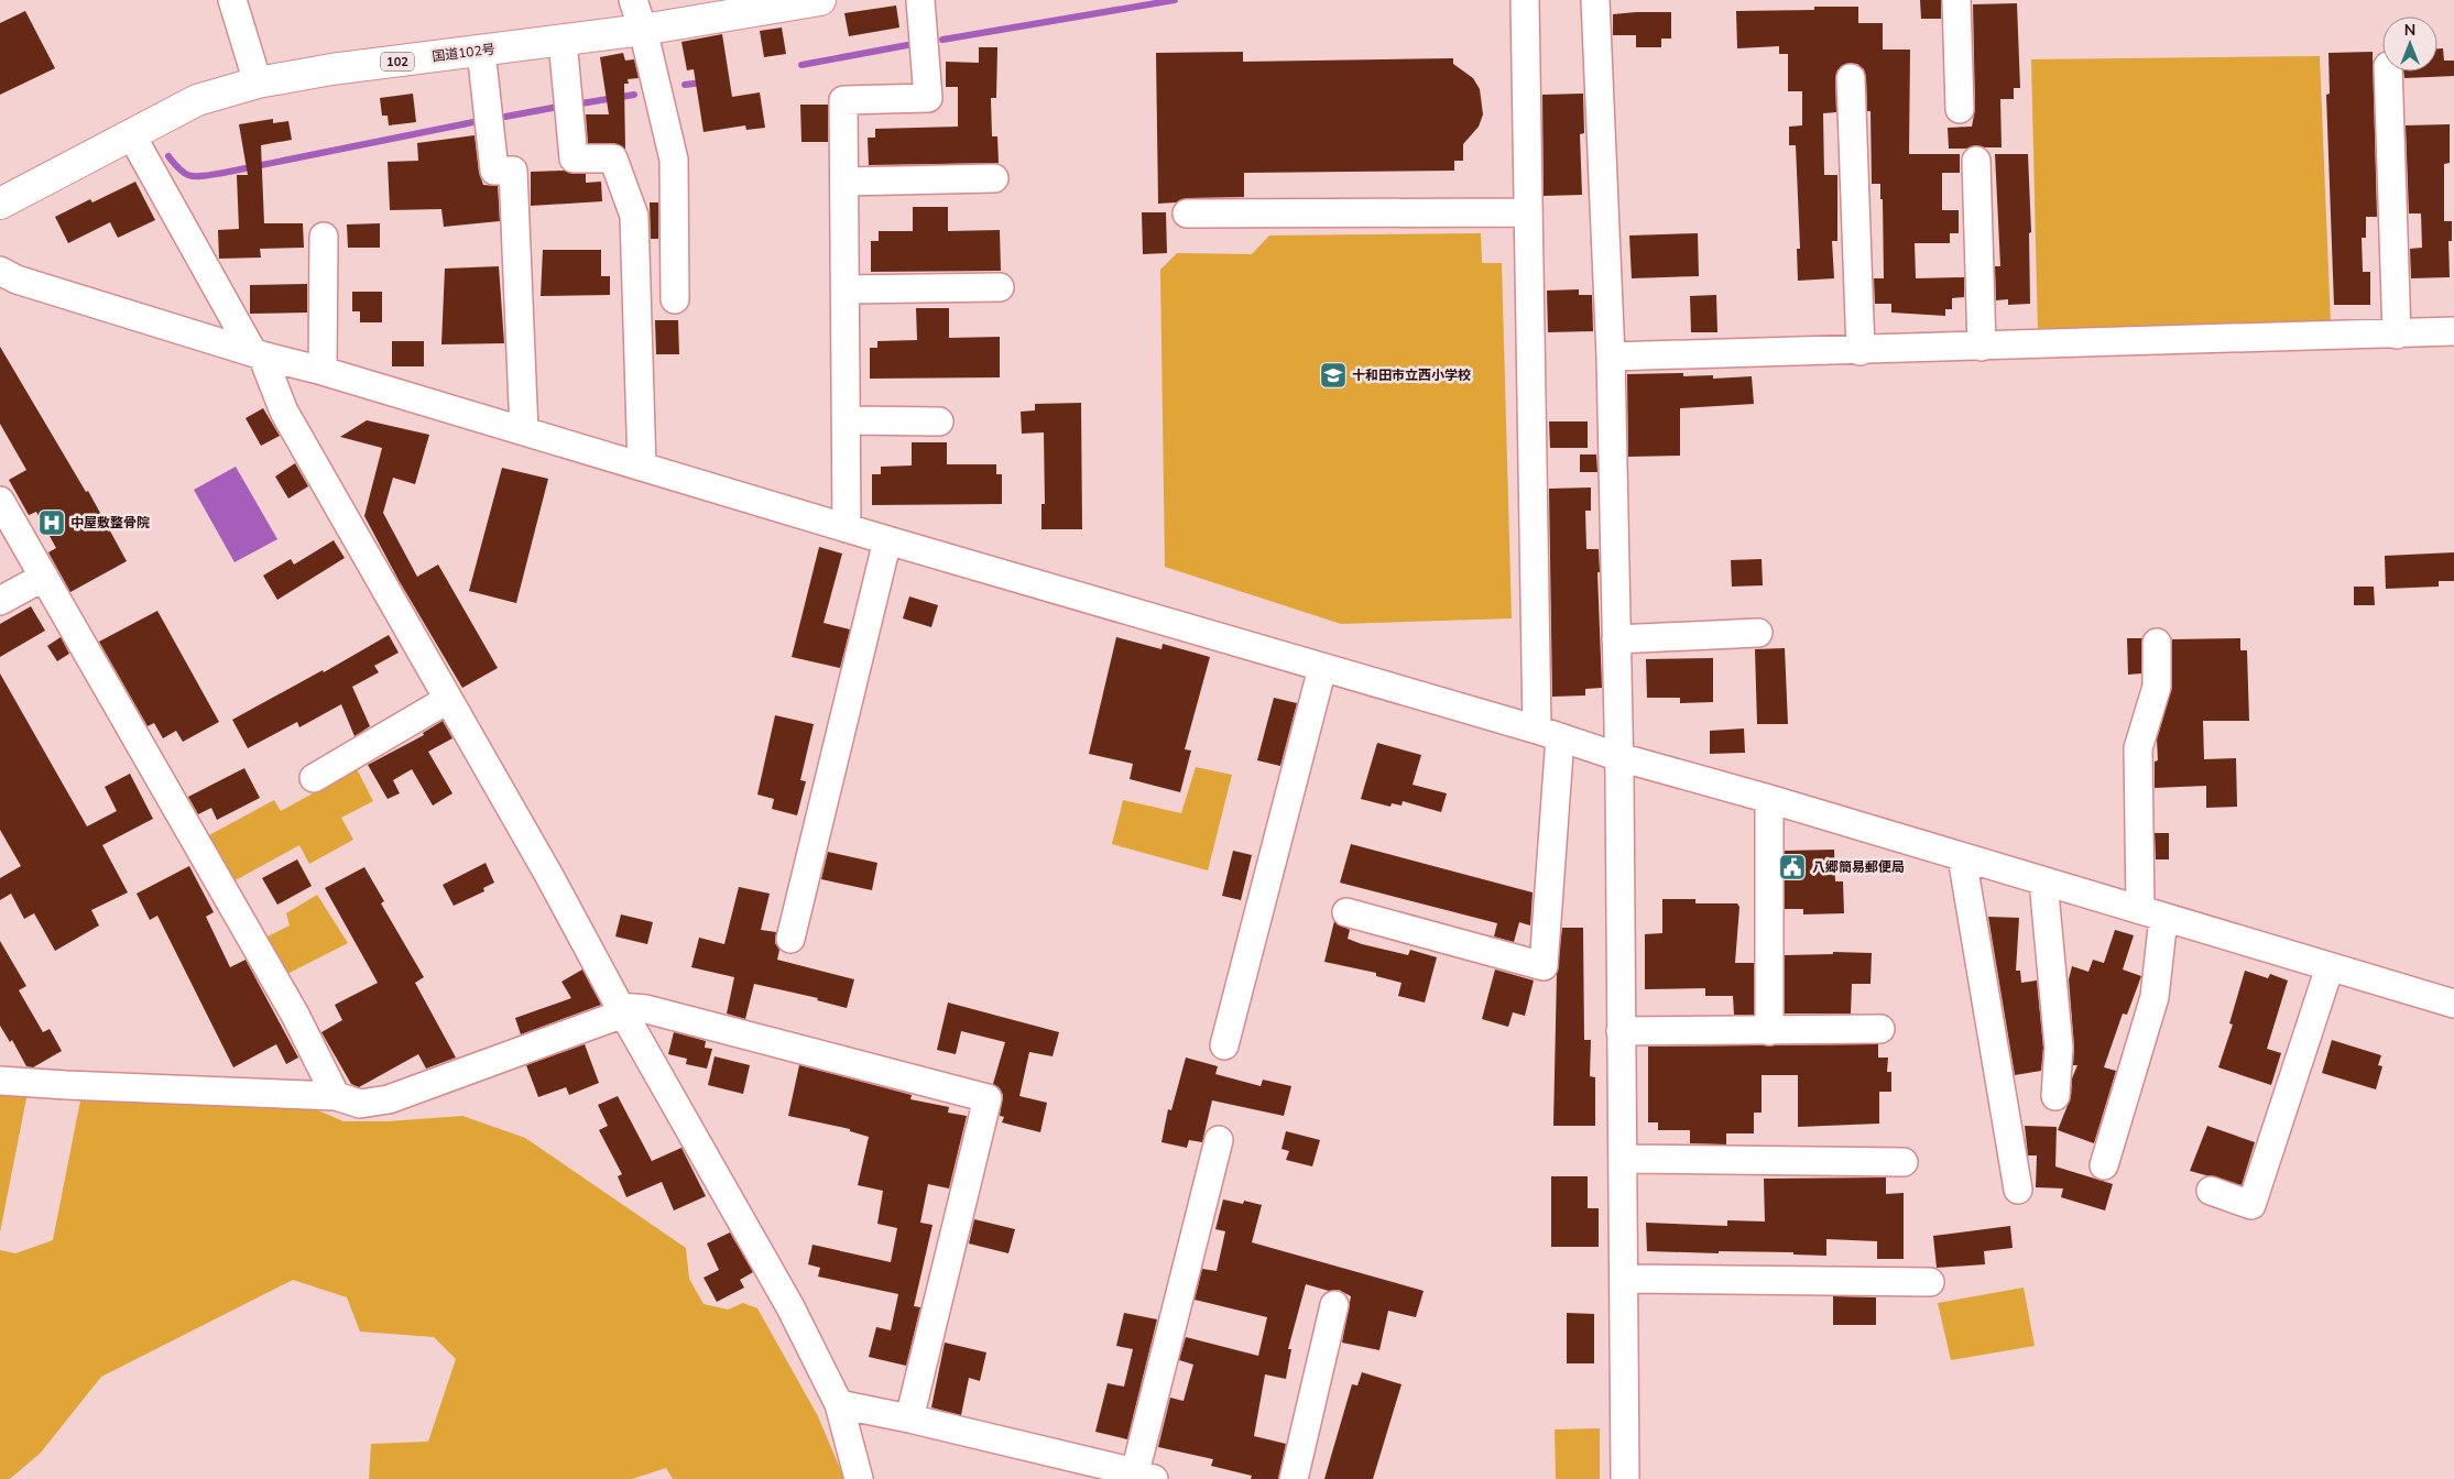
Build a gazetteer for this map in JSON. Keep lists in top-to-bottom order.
{
  "streets": {
    "highway": ["国道102号", "102"]
  },
  "places": {
    "school or university": ["十和田市立西小学校"],
    "hospital": ["中屋敷整骨院"],
    "public building": ["八郷簡易郵便局"]
  },
  "north": "top"
}
